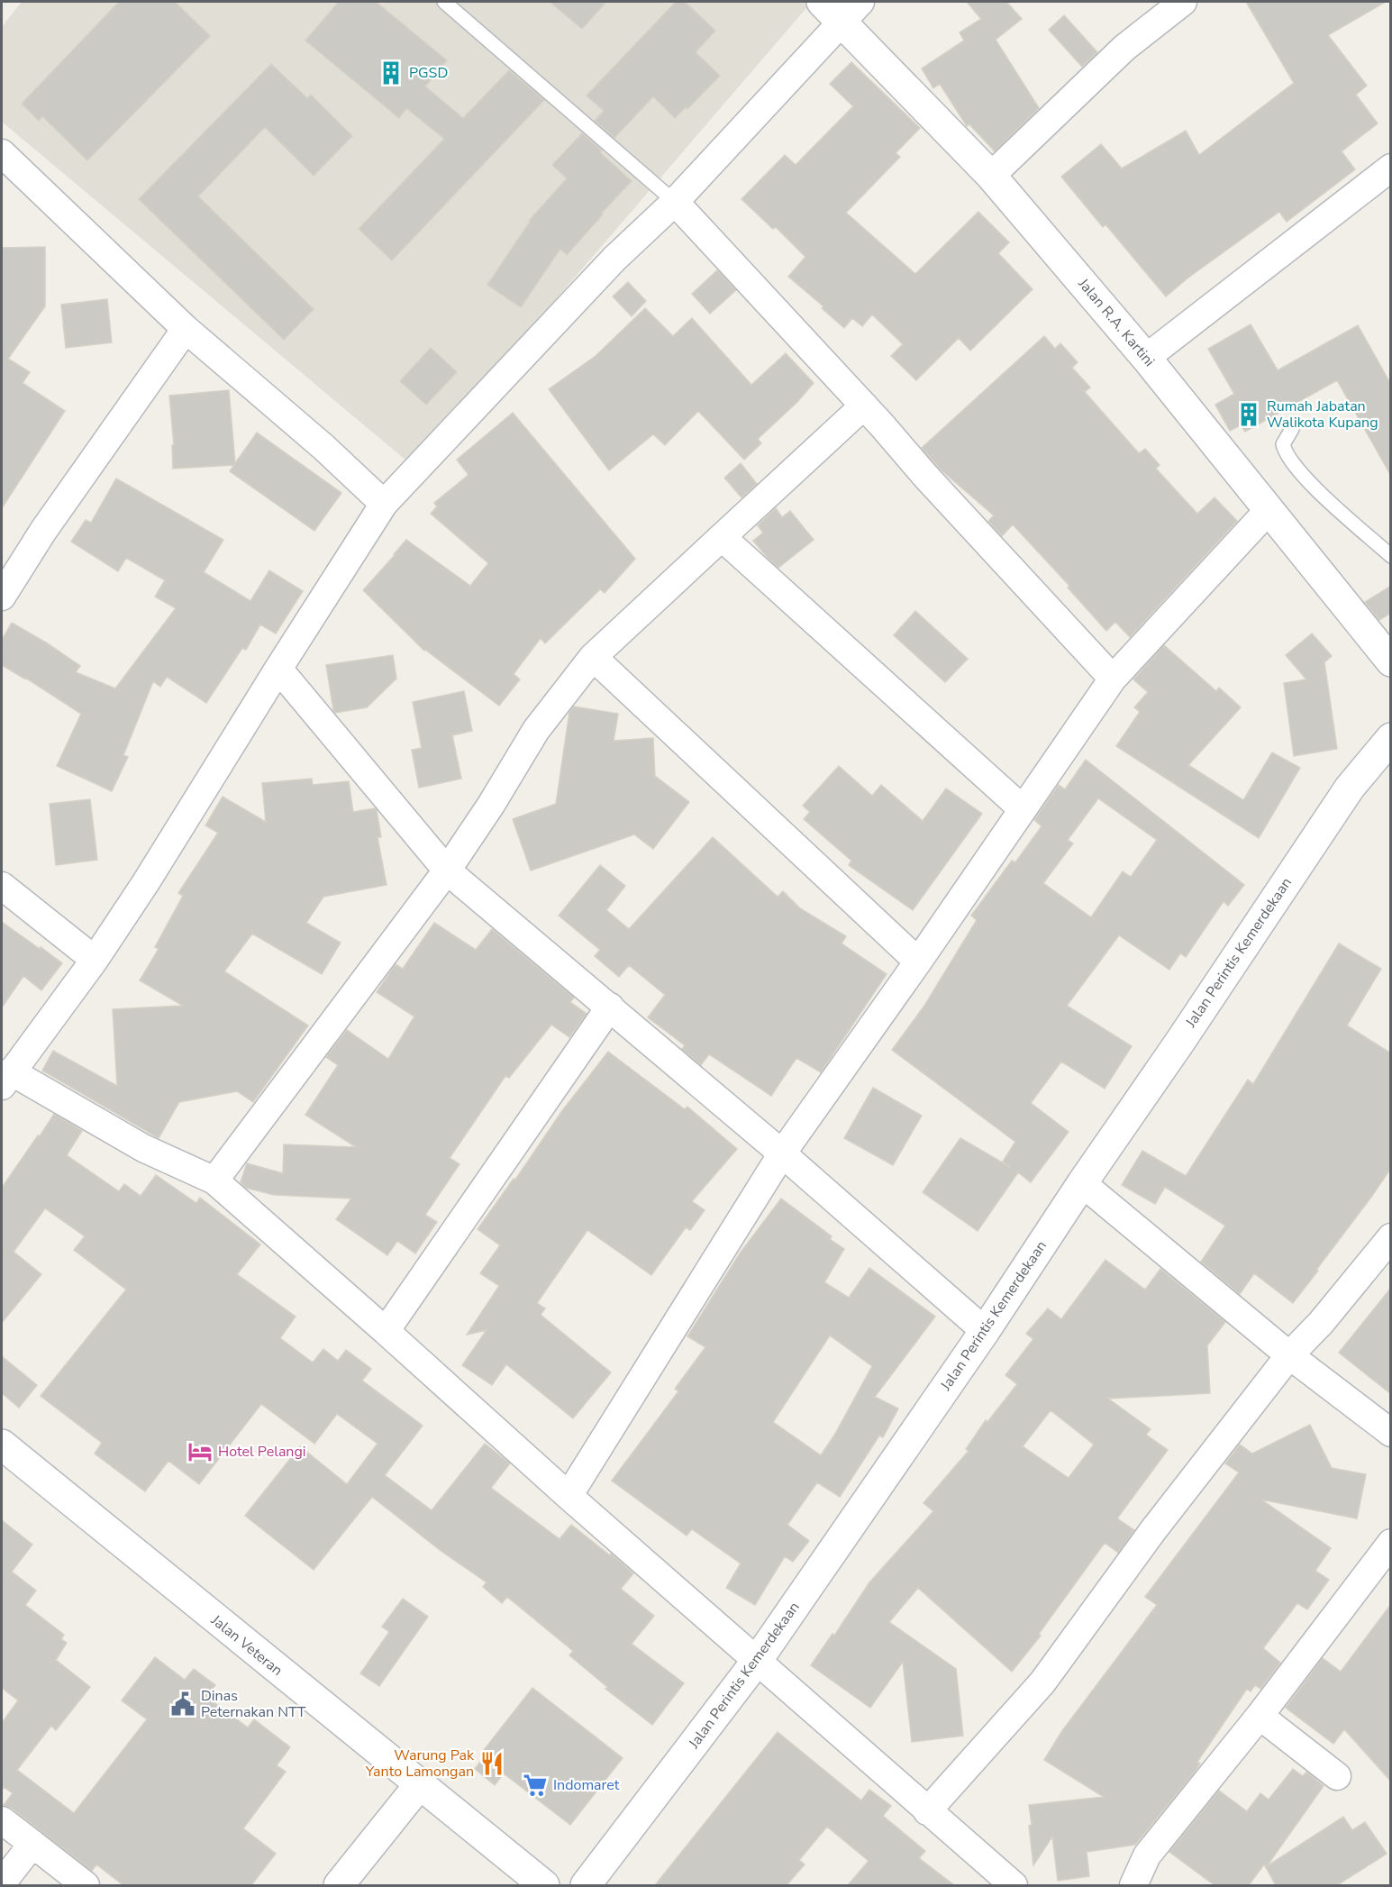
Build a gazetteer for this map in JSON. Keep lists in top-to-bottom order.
{
  "streets": {
    "main road": ["Jalan R.A. Kartini", "Jalan Perintis Kemerdekaan", "Jalan Veteran"]
  },
  "places": {
    "building": ["PGSD", "Rumah Jabatan Walikota Kupang"],
    "hotel": ["Hotel Pelangi"],
    "public building": ["Dinas Peternakan NTT"],
    "restaurant": ["Warung Pak Yanto Lamongan"],
    "supermarket": ["Indomaret"]
  }
}
